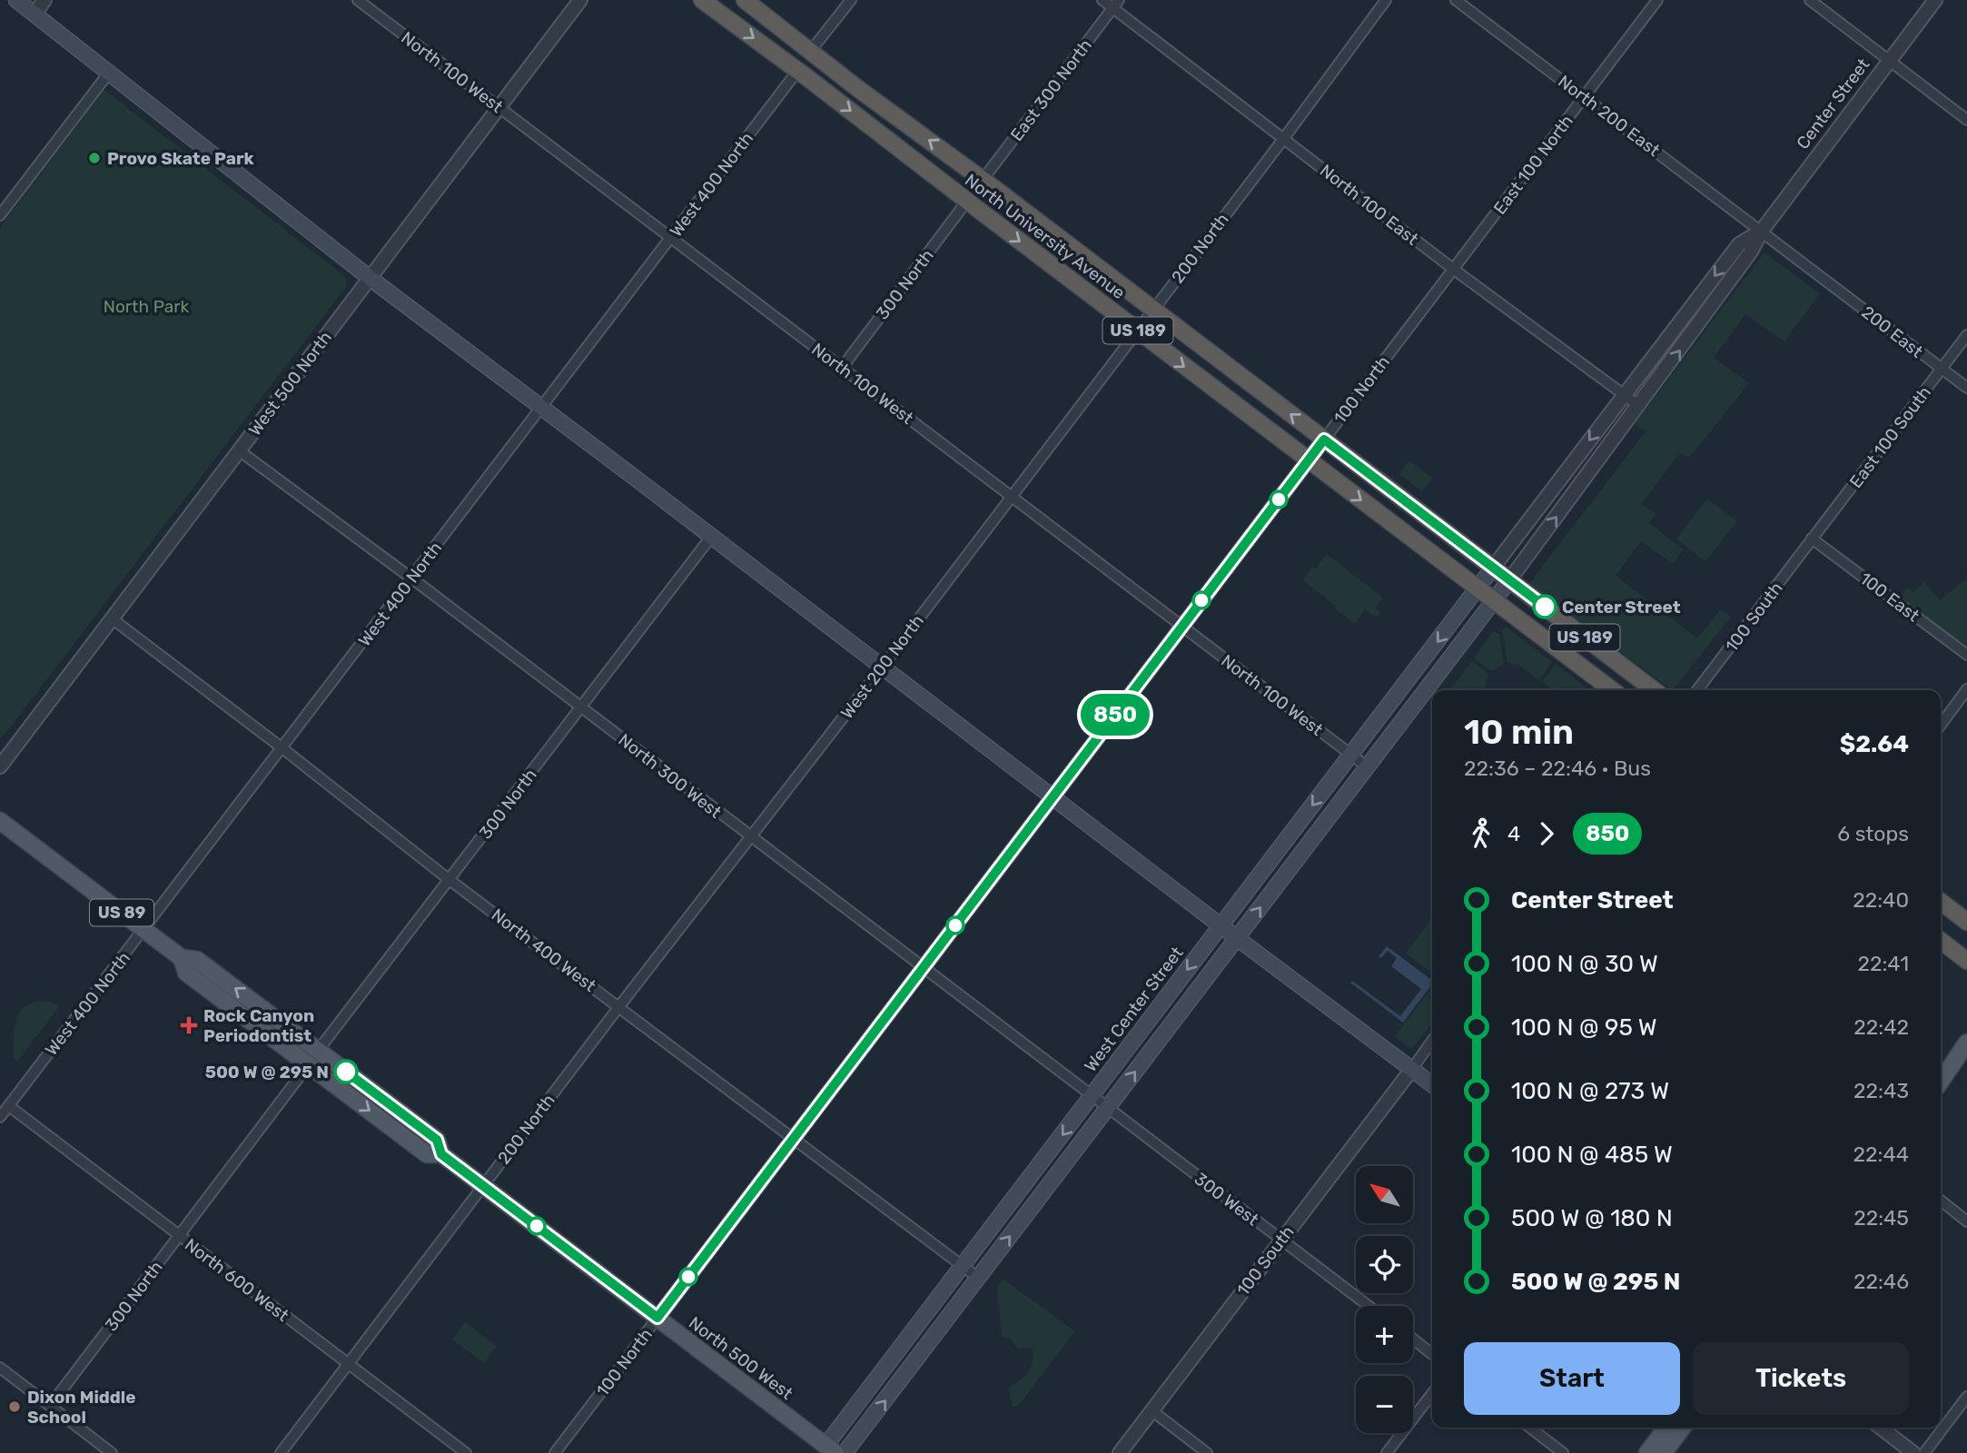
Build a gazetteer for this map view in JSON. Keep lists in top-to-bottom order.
{
  "streets": {
    "highway": ["North University Avenue", "US 189"],
    "main road": [
      "Center Street",
      "US 89",
      "West Center Street",
      "North 500 West"
    ],
    "street": [
      "North 100 West",
      "East 300 North",
      "North 200 East",
      "East 100 North",
      "West 400 North",
      "North 100 East",
      "200 North",
      "300 North",
      "200 East",
      "West 500 North",
      "100 North",
      "East 100 South",
      "100 East",
      "100 South",
      "West 200 North",
      "North 300 West",
      "North 400 West",
      "300 West",
      "North 600 West"
    ]
  },
  "crossings": [
    ["North 100 West", "West 400 North"],
    ["North 100 West", "200 North"],
    ["North 100 West", "300 North"],
    ["North 100 West", "West 500 North"],
    ["North 100 West", "100 North"],
    ["North 100 West", "West 200 North"],
    ["North 100 West", "West Center Street"],
    ["East 300 North", "North 100 East"],
    ["East 300 North", "North University Avenue"],
    ["Center Street", "North 200 East"],
    ["Center Street", "North 100 East"],
    ["Center Street", "North University Avenue"],
    ["Center Street", "US 189"],
    ["Center Street", "West Center Street"],
    ["North 200 East", "East 100 North"],
    ["North 200 East", "200 East"],
    ["East 100 North", "North 100 East"],
    ["East 100 North", "100 North"],
    ["West 400 North", "North University Avenue"],
    ["West 400 North", "North 300 West"],
    ["West 400 North", "North 400 West"],
    ["West 400 North", "North 600 West"],
    ["West 400 North", "North 500 West"],
    ["North 100 East", "200 North"],
    ["North 100 East", "100 North"],
    ["North University Avenue", "200 North"],
    ["North University Avenue", "300 North"],
    ["North University Avenue", "US 189"],
    ["North University Avenue", "100 North"],
    ["North University Avenue", "West Center Street"],
    ["200 North", "West 200 North"],
    ["200 North", "North 300 West"],
    ["200 North", "North 400 West"],
    ["200 North", "North 600 West"],
    ["200 North", "North 500 West"],
    ["300 North", "North 300 West"],
    ["300 North", "North 400 West"],
    ["300 North", "North 600 West"],
    ["300 North", "North 500 West"],
    ["US 189", "West Center Street"],
    ["200 East", "East 100 South"],
    ["West 500 North", "North 300 West"],
    ["West 500 North", "North 400 West"],
    ["100 North", "North 300 West"],
    ["100 North", "North 400 West"],
    ["100 North", "North 500 West"],
    ["East 100 South", "100 East"],
    ["East 100 South", "100 South"],
    ["100 East", "100 South"],
    ["100 South", "300 West"],
    ["West 200 North", "North 300 West"],
    ["North 300 West", "West Center Street"],
    ["North 300 West", "300 West"],
    ["North 400 West", "West Center Street"],
    ["West Center Street", "300 West"],
    ["West Center Street", "North 500 West"]
  ],
  "parks": ["North Park"],
  "places": {
    "other": [
      "Provo Skate Park",
      "Center Street",
      "500 W @ 295 N",
      "Dixon Middle School"
    ],
    "health": ["Rock Canyon Periodontist"]
  },
  "lines": ["bus line 850"],
  "north": "top left",
  "page": {
    "on_map": "850",
    "heading": ["10 min", "22:36 – 22:46 · Bus", "$2.64"],
    "legs": ["4", "850", "6 stops"],
    "list": [
      {
        "name": "Center Street",
        "value": "22:40"
      },
      {
        "name": "100 N @ 30 W",
        "value": "22:41"
      },
      {
        "name": "100 N @ 95 W",
        "value": "22:42"
      },
      {
        "name": "100 N @ 273 W",
        "value": "22:43"
      },
      {
        "name": "100 N @ 485 W",
        "value": "22:44"
      },
      {
        "name": "500 W @ 180 N",
        "value": "22:45"
      },
      {
        "name": "500 W @ 295 N",
        "value": "22:46"
      }
    ],
    "map_buttons": ["+", "−"],
    "buttons": ["Start", "Tickets"]
  }
}
